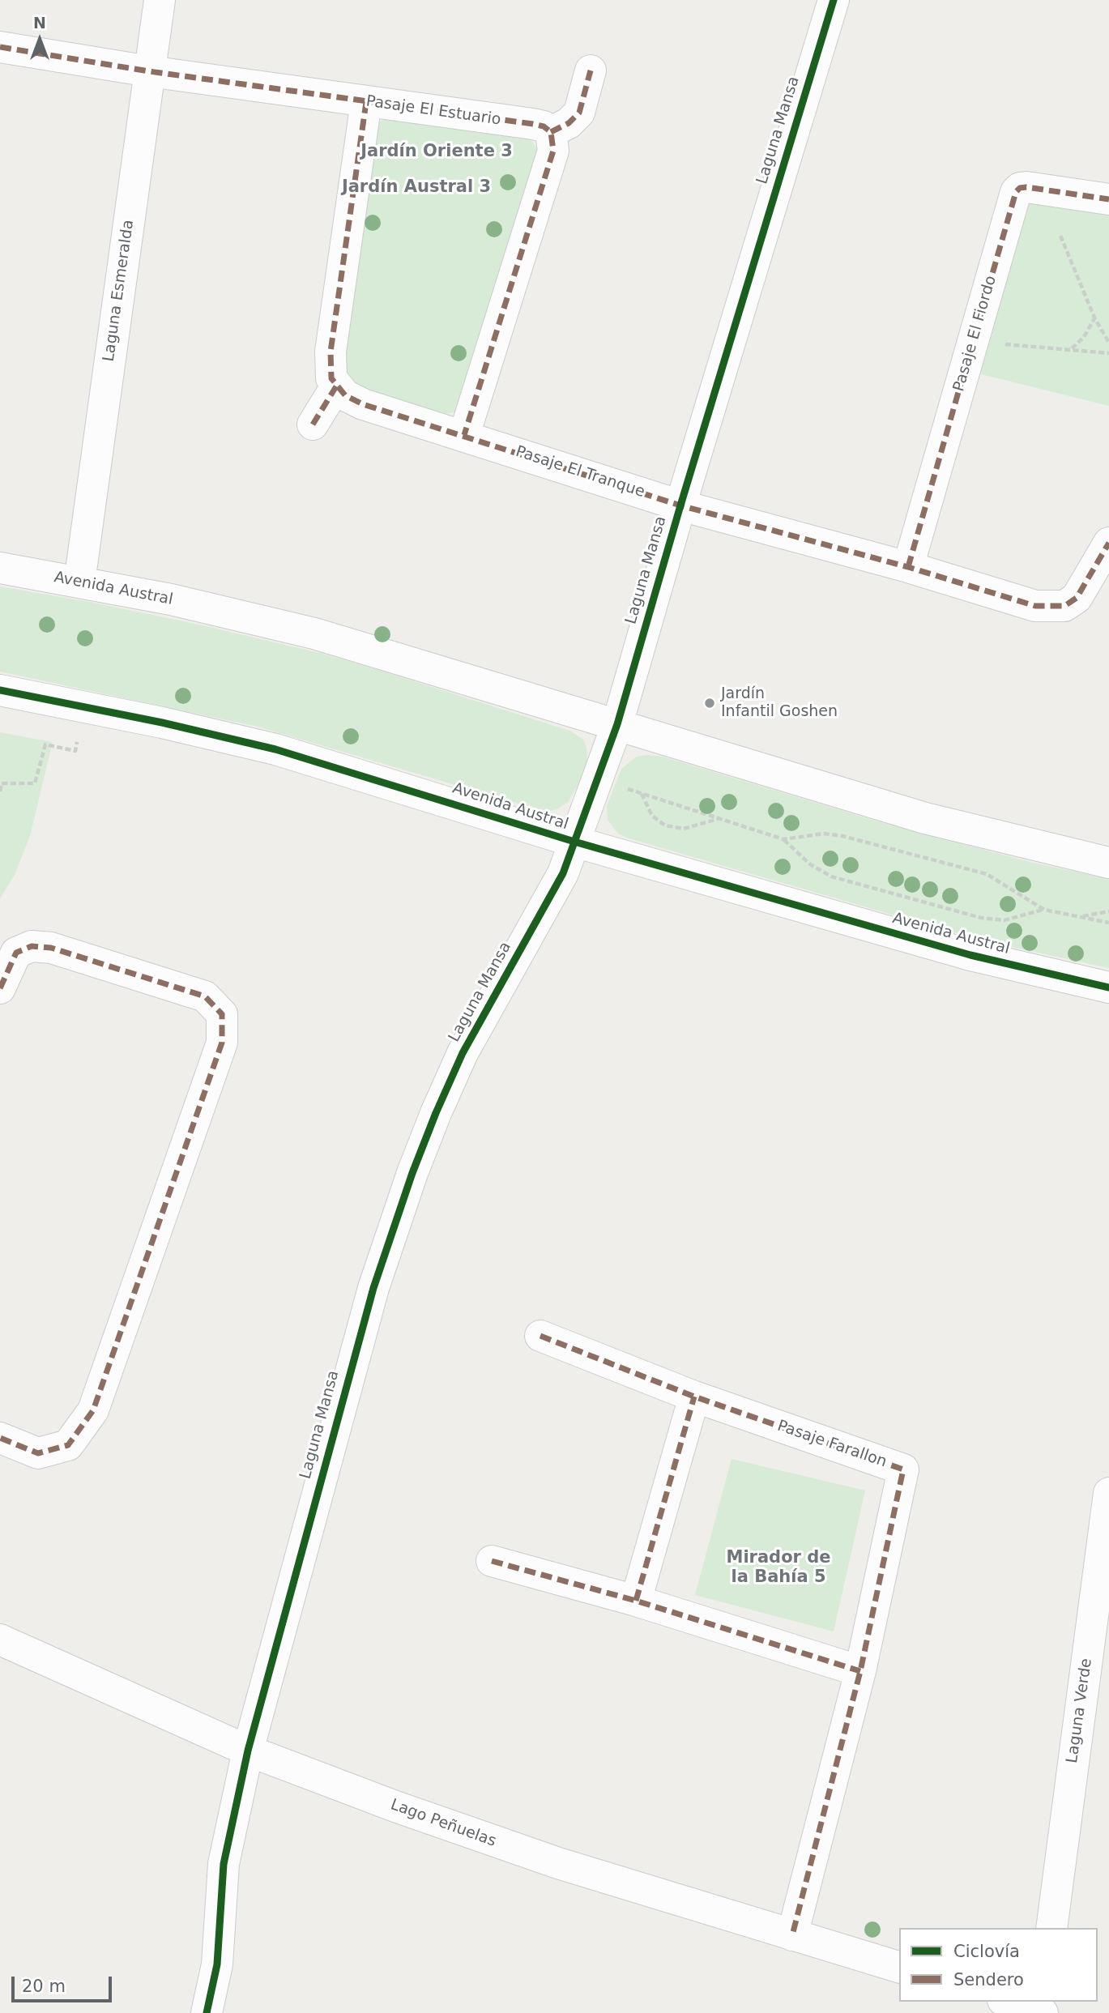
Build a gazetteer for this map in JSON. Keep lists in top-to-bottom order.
{
  "streets": {
    "street": [
      "Pasaje El Estuario",
      "Laguna Mansa",
      "Laguna Esmeralda",
      "Pasaje El Fiordo",
      "Pasaje El Tranque",
      "Avenida Austral",
      "Pasaje Farallon",
      "Laguna Verde",
      "Lago Peñuelas"
    ]
  },
  "crossings": [
    ["Pasaje El Estuario", "Laguna Esmeralda"],
    ["Laguna Mansa", "Pasaje El Tranque"],
    ["Laguna Mansa", "Avenida Austral"],
    ["Laguna Mansa", "Lago Peñuelas"],
    ["Laguna Esmeralda", "Avenida Austral"],
    ["Pasaje El Fiordo", "Pasaje El Tranque"],
    ["Pasaje Farallon", "Lago Peñuelas"]
  ],
  "districts": ["Jardín Oriente 3", "Jardín Austral 3", "Mirador de la Bahía 5"],
  "places": ["Jardín Infantil Goshen"],
  "legend": ["Ciclovía", "Sendero"],
  "scale_bar": "20 m",
  "north": "top"
}
